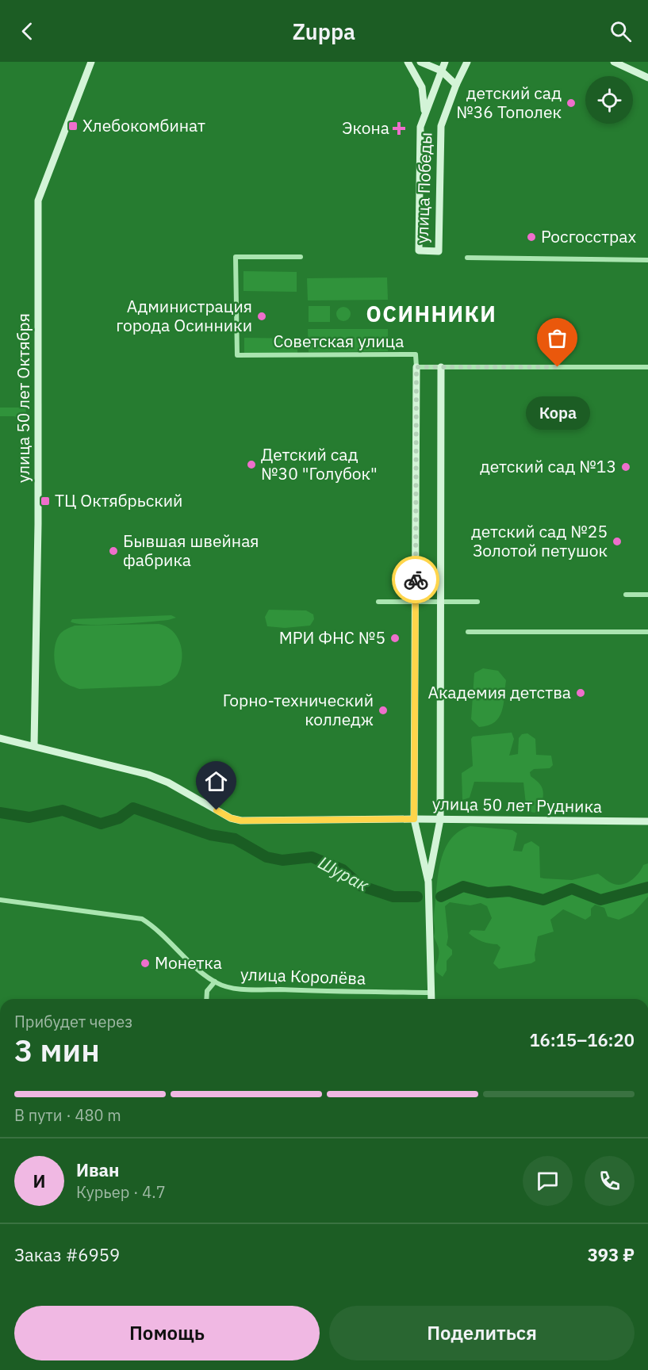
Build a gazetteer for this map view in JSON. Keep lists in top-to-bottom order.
{
  "streets": {
    "street": [
      "улица Победы",
      "Советская улица",
      "улица 50 лет Октября",
      "улица 50 лет Рудника",
      "улица Королёва"
    ]
  },
  "crossings": [
    ["улица 50 лет Октября", "улица 50 лет Рудника"]
  ],
  "districts": ["ОСИННИКИ"],
  "water": ["Шурак"],
  "places": {
    "other": [
      "детский сад №36 Тополек",
      "Росгосстрах",
      "Администрация города Осинники",
      "Кора",
      "Детский сад №30 \"Голубок\"",
      "детский сад №13",
      "детский сад №25 Золотой петушок",
      "Бывшая швейная фабрика",
      "МРИ ФНС №5",
      "Академия детства",
      "Горно-технический колледж",
      "Монетка"
    ],
    "transit": ["Хлебокомбинат", "ТЦ Октябрьский"],
    "health": ["Экона"]
  },
  "page": {
    "header": "Zuppa",
    "bubble": "Кора",
    "heading": ["3 мин", "Прибудет через", "16:15–16:20"],
    "panel": [
      "Иван",
      "Курьер · 4.7",
      "Заказ #6959",
      "393 ₽"
    ],
    "bar": "В пути · 480 m",
    "round": "И",
    "buttons": ["Помощь", "Поделиться"]
  }
}
